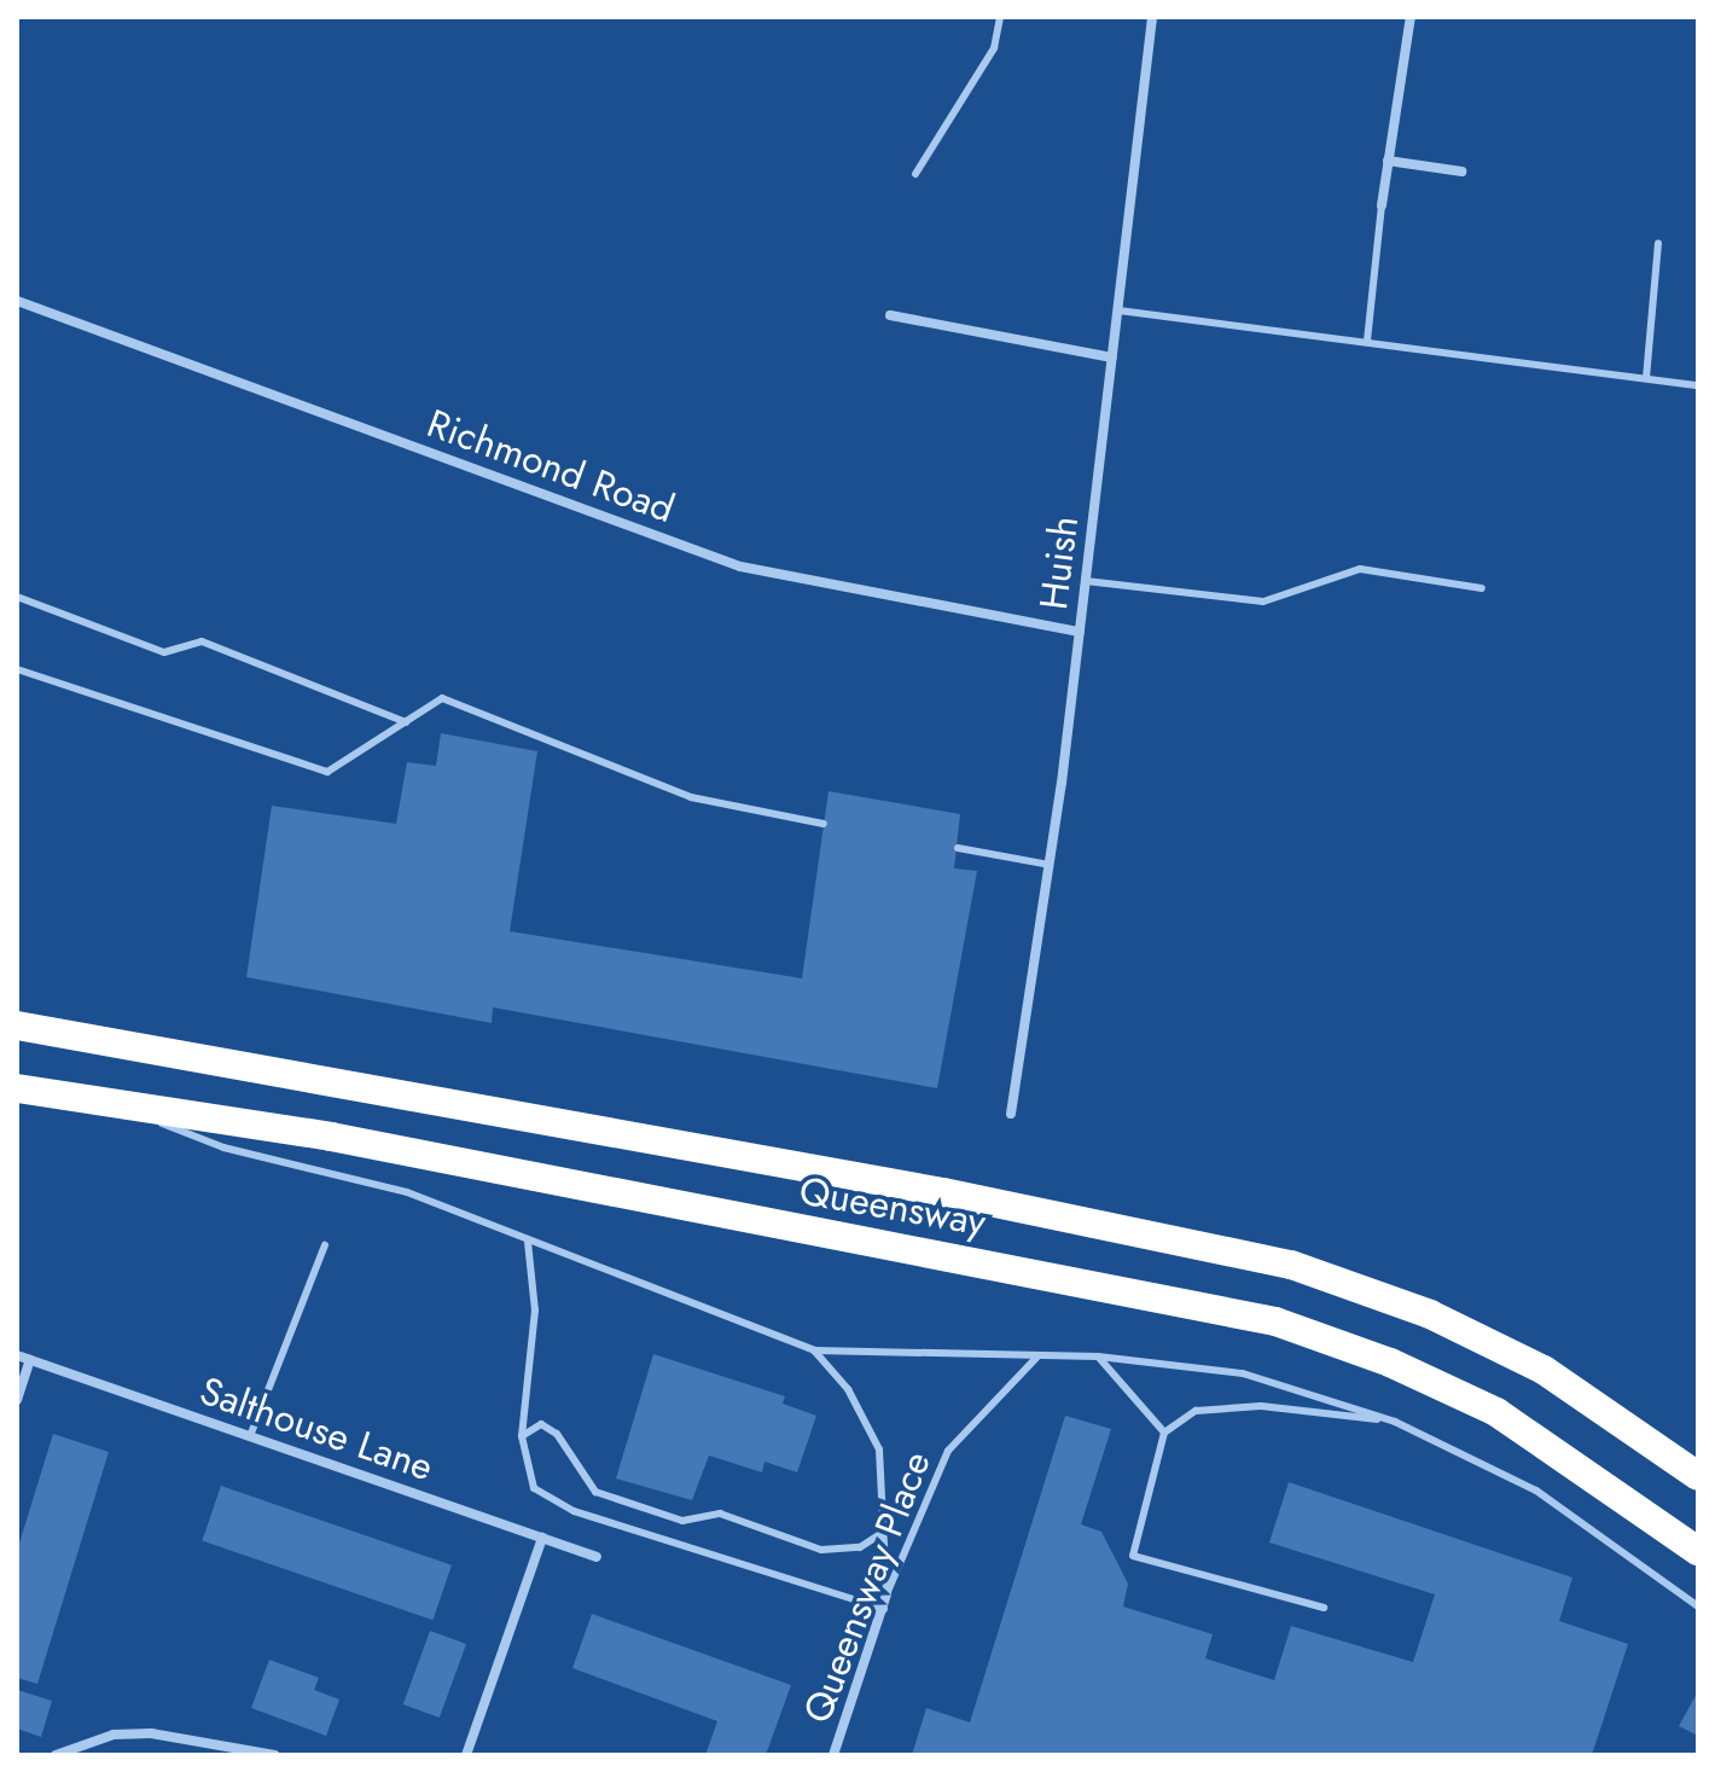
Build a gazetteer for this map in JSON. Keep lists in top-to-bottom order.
{
  "streets": {
    "highway": ["Queensway"],
    "street": [
      "Richmond Road",
      "Huish",
      "Salthouse Lane",
      "Queensway Place"
    ]
  },
  "crossings": [
    ["Richmond Road", "Huish"]
  ]
}
